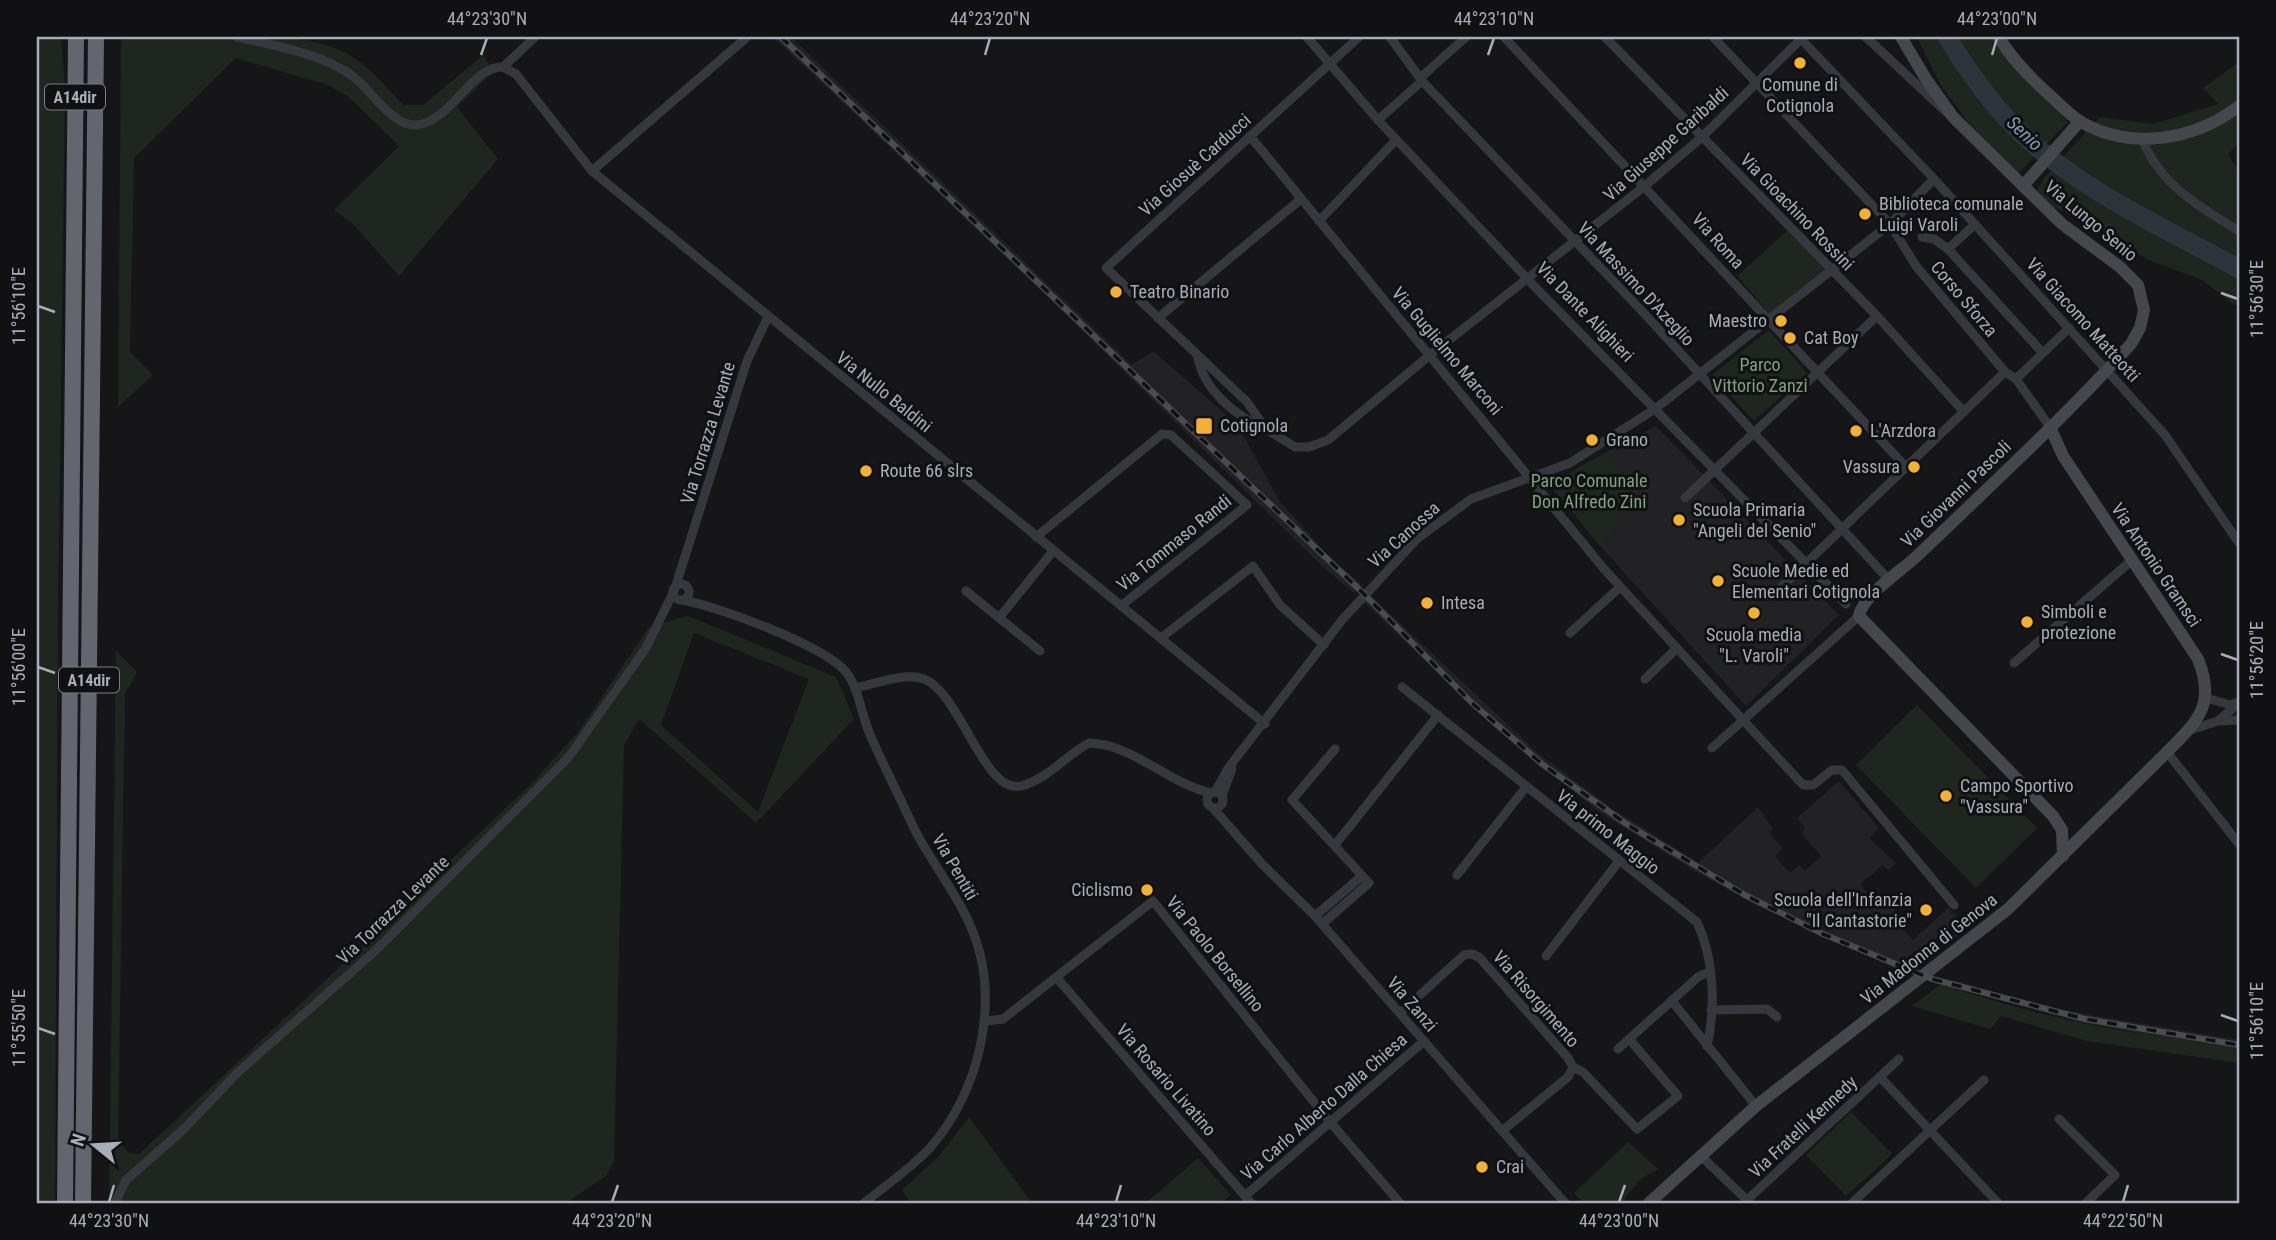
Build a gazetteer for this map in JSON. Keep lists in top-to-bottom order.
{
  "streets": {
    "highway": ["A14dir"],
    "street": [
      "Via Giuseppe Garibaldi",
      "Via Giosuè Carducci",
      "Via Gioachino Rossini",
      "Via Lungo Senio",
      "Via Roma",
      "Via Massimo D'Azeglio",
      "Corso Sforza",
      "Via Dante Alighieri",
      "Via Giacomo Matteotti",
      "Via Guglielmo Marconi",
      "Via Nullo Baldini",
      "Via Torrazza Levante",
      "Via Giovanni Pascoli",
      "Via Canossa",
      "Via Tommaso Randi",
      "Via Antonio Gramsci",
      "Via primo Maggio",
      "Via Pentiti",
      "Via Madonna di Genova",
      "Via Paolo Borsellino",
      "Via Risorgimento",
      "Via Zanzi",
      "Via Rosario Livatino",
      "Via Carlo Alberto Dalla Chiesa",
      "Via Fratelli Kennedy"
    ]
  },
  "crossings": [
    ["Via Giuseppe Garibaldi", "Via Gioachino Rossini"],
    ["Via Giuseppe Garibaldi", "Via Roma"],
    ["Via Giuseppe Garibaldi", "Via Massimo D'Azeglio"],
    ["Via Giuseppe Garibaldi", "Corso Sforza"],
    ["Via Giuseppe Garibaldi", "Via Dante Alighieri"],
    ["Via Giuseppe Garibaldi", "Via Giacomo Matteotti"],
    ["Via Giuseppe Garibaldi", "Via Guglielmo Marconi"],
    ["Via Giosuè Carducci", "Via Dante Alighieri"],
    ["Via Giosuè Carducci", "Via Guglielmo Marconi"],
    ["Via Gioachino Rossini", "Via Canossa"],
    ["Via Lungo Senio", "Corso Sforza"],
    ["Via Lungo Senio", "Via Giacomo Matteotti"],
    ["Via Lungo Senio", "Via Giovanni Pascoli"],
    ["Via Lungo Senio", "Via Antonio Gramsci"],
    ["Via Roma", "Via Canossa"],
    ["Via Massimo D'Azeglio", "Via Giovanni Pascoli"],
    ["Via Massimo D'Azeglio", "Via Canossa"],
    ["Corso Sforza", "Via Giovanni Pascoli"],
    ["Corso Sforza", "Via Canossa"],
    ["Corso Sforza", "Via Antonio Gramsci"],
    ["Via Dante Alighieri", "Via Canossa"],
    ["Via Giacomo Matteotti", "Via Canossa"],
    ["Via Guglielmo Marconi", "Via Canossa"],
    ["Via Nullo Baldini", "Via Torrazza Levante"],
    ["Via Nullo Baldini", "Via Canossa"],
    ["Via Nullo Baldini", "Via Tommaso Randi"],
    ["Via Torrazza Levante", "Via Pentiti"],
    ["Via Giovanni Pascoli", "Via Antonio Gramsci"],
    ["Via Canossa", "Via Zanzi"],
    ["Via Antonio Gramsci", "Via Madonna di Genova"],
    ["Via Pentiti", "Via Paolo Borsellino"],
    ["Via Paolo Borsellino", "Via Rosario Livatino"],
    ["Via Paolo Borsellino", "Via Carlo Alberto Dalla Chiesa"],
    ["Via Risorgimento", "Via Zanzi"],
    ["Via Zanzi", "Via Carlo Alberto Dalla Chiesa"],
    ["Via Rosario Livatino", "Via Carlo Alberto Dalla Chiesa"]
  ],
  "water": ["Senio"],
  "parks": ["Parco Vittorio Zanzi", "Parco Comunale Don Alfredo Zini"],
  "places": {
    "other": [
      "Comune di Cotignola",
      "Biblioteca comunale Luigi Varoli",
      "Teatro Binario",
      "Maestro",
      "Cat Boy",
      "L'Arzdora",
      "Grano",
      "Vassura",
      "Route 66 slrs",
      "Scuola Primaria \"Angeli del Senio\"",
      "Scuole Medie ed Elementari Cotignola",
      "Intesa",
      "Scuola media \"L. Varoli\"",
      "Simboli e protezione",
      "Campo Sportivo \"Vassura\"",
      "Ciclismo",
      "Scuola dell'Infanzia \"Il Cantastorie\"",
      "Crai"
    ],
    "transit": ["Cotignola"]
  },
  "north": "left",
  "coordinates": [
    "44°23'30\"N",
    "44°23'20\"N",
    "44°23'10\"N",
    "44°23'00\"N",
    "11°56'30\"E",
    "11°56'10\"E",
    "11°56'20\"E",
    "11°56'00\"E",
    "11°55'50\"E",
    "44°22'50\"N"
  ]
}
